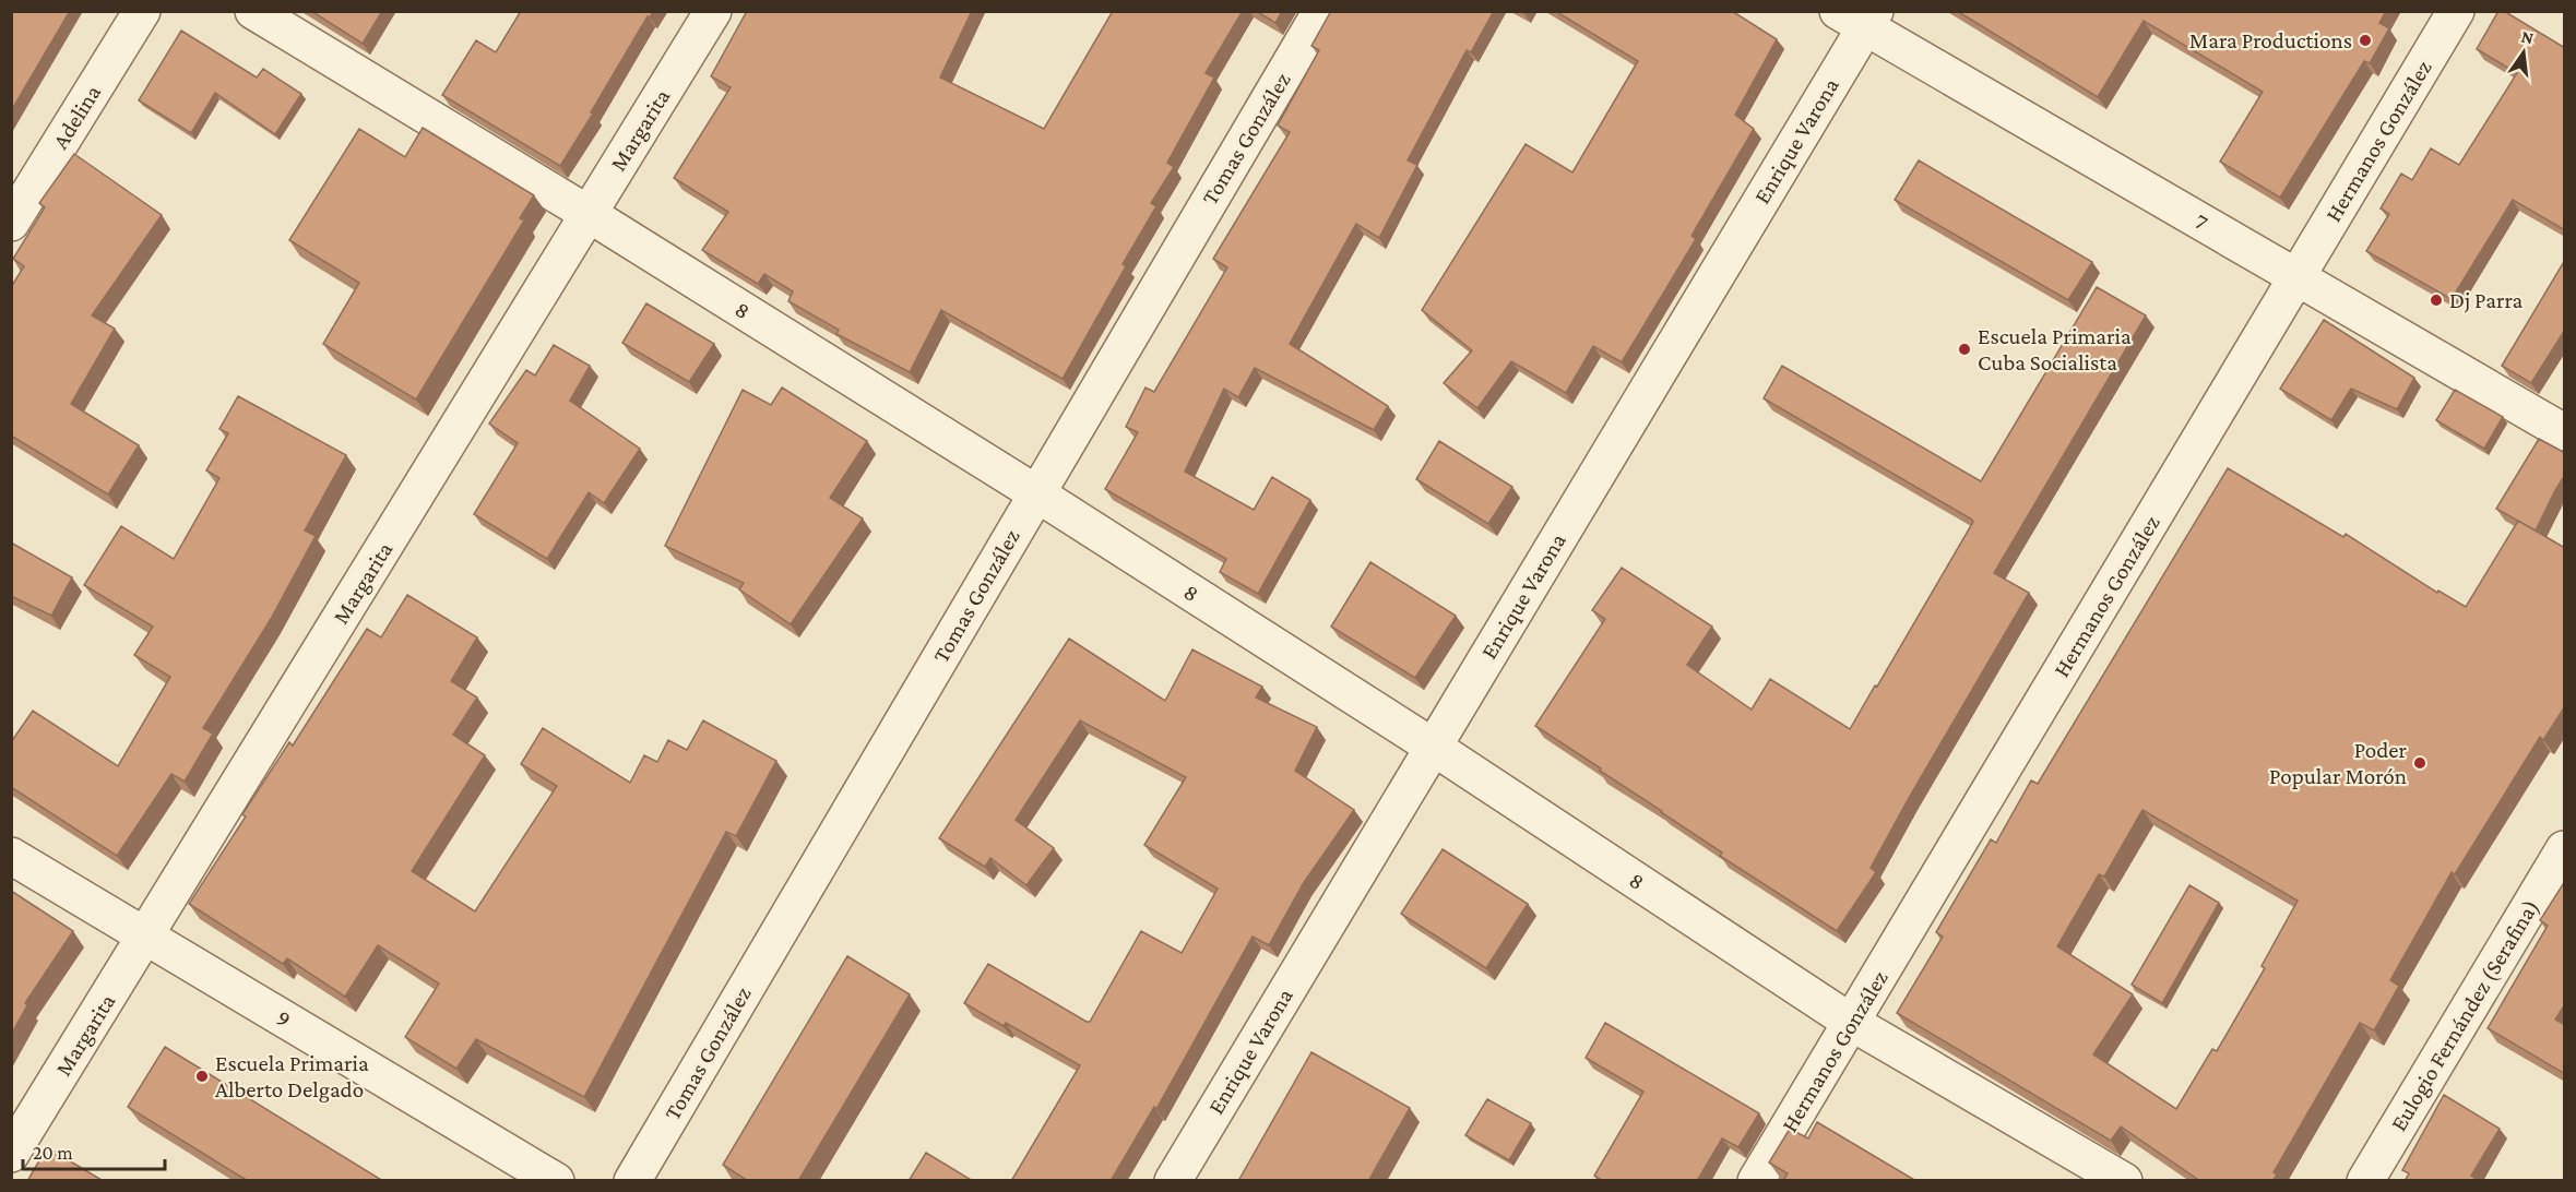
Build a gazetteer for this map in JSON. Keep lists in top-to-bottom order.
{
  "streets": {
    "street": [
      "Adelina",
      "Margarita",
      "Tomas González",
      "Enrique Varona",
      "Hermanos González",
      "7",
      "8",
      "Eulogio Fernández (Serafina)",
      "9"
    ]
  },
  "crossings": [
    ["Margarita", "8"],
    ["Margarita", "9"],
    ["Tomas González", "8"],
    ["Enrique Varona", "7"],
    ["Enrique Varona", "8"],
    ["Hermanos González", "7"],
    ["Hermanos González", "8"]
  ],
  "places": [
    "Mara Productions",
    "Dj Parra",
    "Escuela Primaria Cuba Socialista",
    "Poder Popular Morón",
    "Escuela Primaria Alberto Delgado"
  ],
  "scale_bar": "20 m",
  "north": "top"
}
